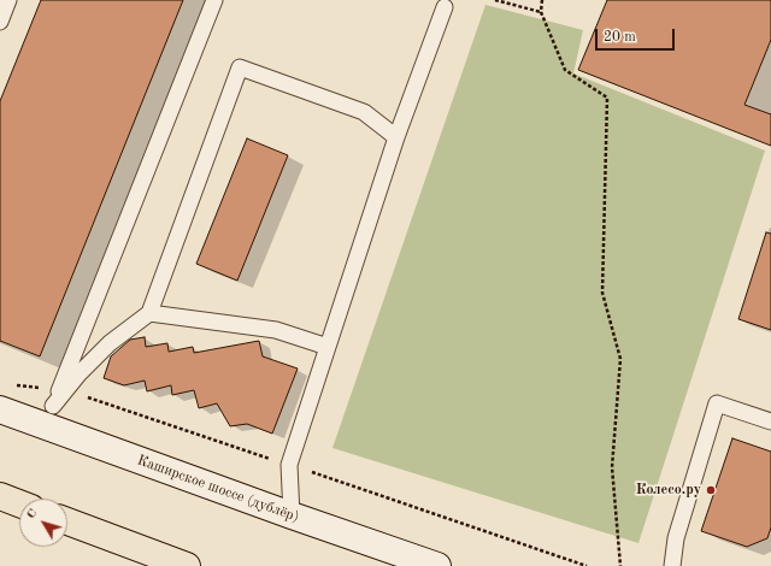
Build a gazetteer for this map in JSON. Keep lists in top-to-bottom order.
{
  "streets": {
    "main road": ["Каширское шоссе (дублёр)"]
  },
  "places": ["Колесо.ру"],
  "scale_bar": "20 m",
  "north": "top left"
}
